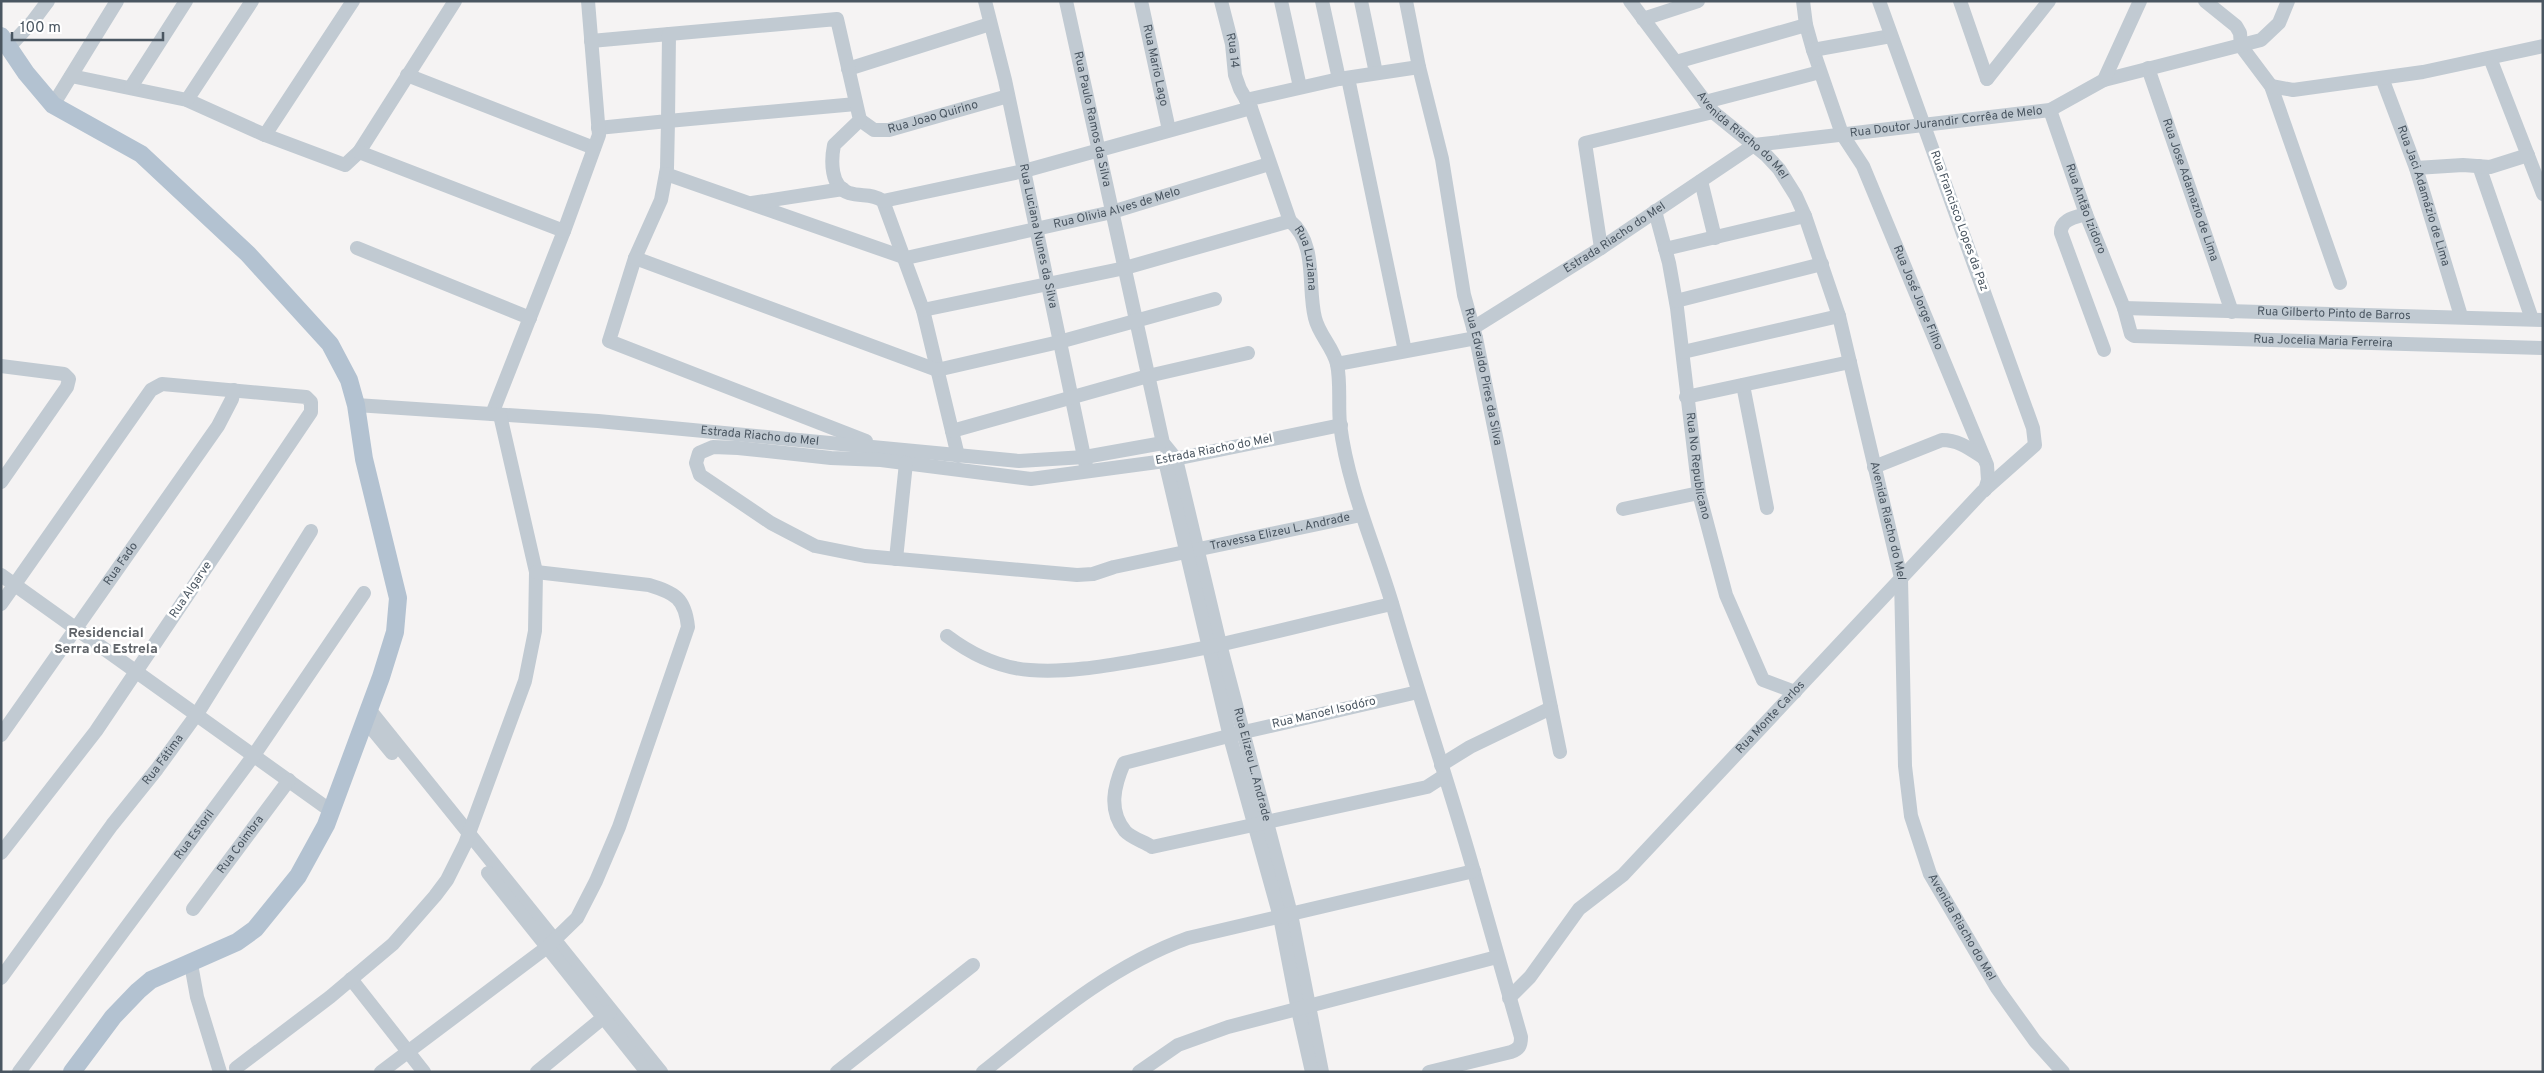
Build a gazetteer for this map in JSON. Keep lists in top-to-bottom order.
{
  "streets": {
    "street": [
      "Rua 14",
      "Rua Mario Lago",
      "Rua Joao Quirino",
      "Rua Paulo Ramos da Silva",
      "Rua Doutor Jurandir Corrêa de Melo",
      "Avenida Riacho do Mel",
      "Rua Jose Adamazio de Lima",
      "Rua Jaci Adamázio de Lima",
      "Rua Olivia Alves de Melo",
      "Rua Antão Izidoro",
      "Rua Francisco Lopes da Paz",
      "Rua Luciana Nunes da Silva",
      "Estrada Riacho do Mel",
      "Rua Luziana",
      "Rua José Jorge Filho",
      "Rua Gilberto Pinto de Barros",
      "Rua Jocelia Maria Ferreira",
      "Rua Edvaldo Pires da Silva",
      "Rua No Republicano",
      "Travessa Elizeu L. Andrade",
      "Rua Fado",
      "Rua Algarve",
      "Rua Manoel Isodóro",
      "Rua Monte Carlos",
      "Rua Fátima",
      "Rua Elizeu L. Andrade",
      "Rua Estoril",
      "Rua Coimbra"
    ]
  },
  "crossings": [
    ["Rua 14", "Rua Luziana"],
    ["Rua Joao Quirino", "Rua Luciana Nunes da Silva"],
    ["Rua Paulo Ramos da Silva", "Rua Olivia Alves de Melo"],
    ["Rua Paulo Ramos da Silva", "Estrada Riacho do Mel"],
    ["Rua Paulo Ramos da Silva", "Rua Elizeu L. Andrade"],
    ["Rua Doutor Jurandir Corrêa de Melo", "Avenida Riacho do Mel"],
    ["Rua Doutor Jurandir Corrêa de Melo", "Rua Jose Adamazio de Lima"],
    ["Rua Doutor Jurandir Corrêa de Melo", "Rua Antão Izidoro"],
    ["Rua Doutor Jurandir Corrêa de Melo", "Rua Francisco Lopes da Paz"],
    ["Rua Doutor Jurandir Corrêa de Melo", "Estrada Riacho do Mel"],
    ["Rua Doutor Jurandir Corrêa de Melo", "Rua José Jorge Filho"],
    ["Avenida Riacho do Mel", "Estrada Riacho do Mel"],
    ["Avenida Riacho do Mel", "Rua Monte Carlos"],
    ["Rua Jose Adamazio de Lima", "Rua Gilberto Pinto de Barros"],
    ["Rua Jaci Adamázio de Lima", "Rua Gilberto Pinto de Barros"],
    ["Rua Olivia Alves de Melo", "Rua Luciana Nunes da Silva"],
    ["Rua Olivia Alves de Melo", "Rua Luziana"],
    ["Rua Antão Izidoro", "Rua Gilberto Pinto de Barros"],
    ["Rua Antão Izidoro", "Rua Jocelia Maria Ferreira"],
    ["Rua Francisco Lopes da Paz", "Rua Monte Carlos"],
    ["Rua Luciana Nunes da Silva", "Estrada Riacho do Mel"],
    ["Estrada Riacho do Mel", "Rua Luziana"],
    ["Estrada Riacho do Mel", "Rua Edvaldo Pires da Silva"],
    ["Estrada Riacho do Mel", "Rua No Republicano"],
    ["Estrada Riacho do Mel", "Rua Elizeu L. Andrade"],
    ["Rua José Jorge Filho", "Rua Monte Carlos"],
    ["Rua Gilberto Pinto de Barros", "Rua Jocelia Maria Ferreira"],
    ["Rua Edvaldo Pires da Silva", "Rua Manoel Isodóro"],
    ["Rua No Republicano", "Rua Monte Carlos"],
    ["Travessa Elizeu L. Andrade", "Rua Elizeu L. Andrade"],
    ["Rua Fado", "Rua Algarve"],
    ["Rua Manoel Isodóro", "Rua Elizeu L. Andrade"]
  ],
  "districts": ["Residencial Serra da Estrela"],
  "scale_bar": "100 m"
}
